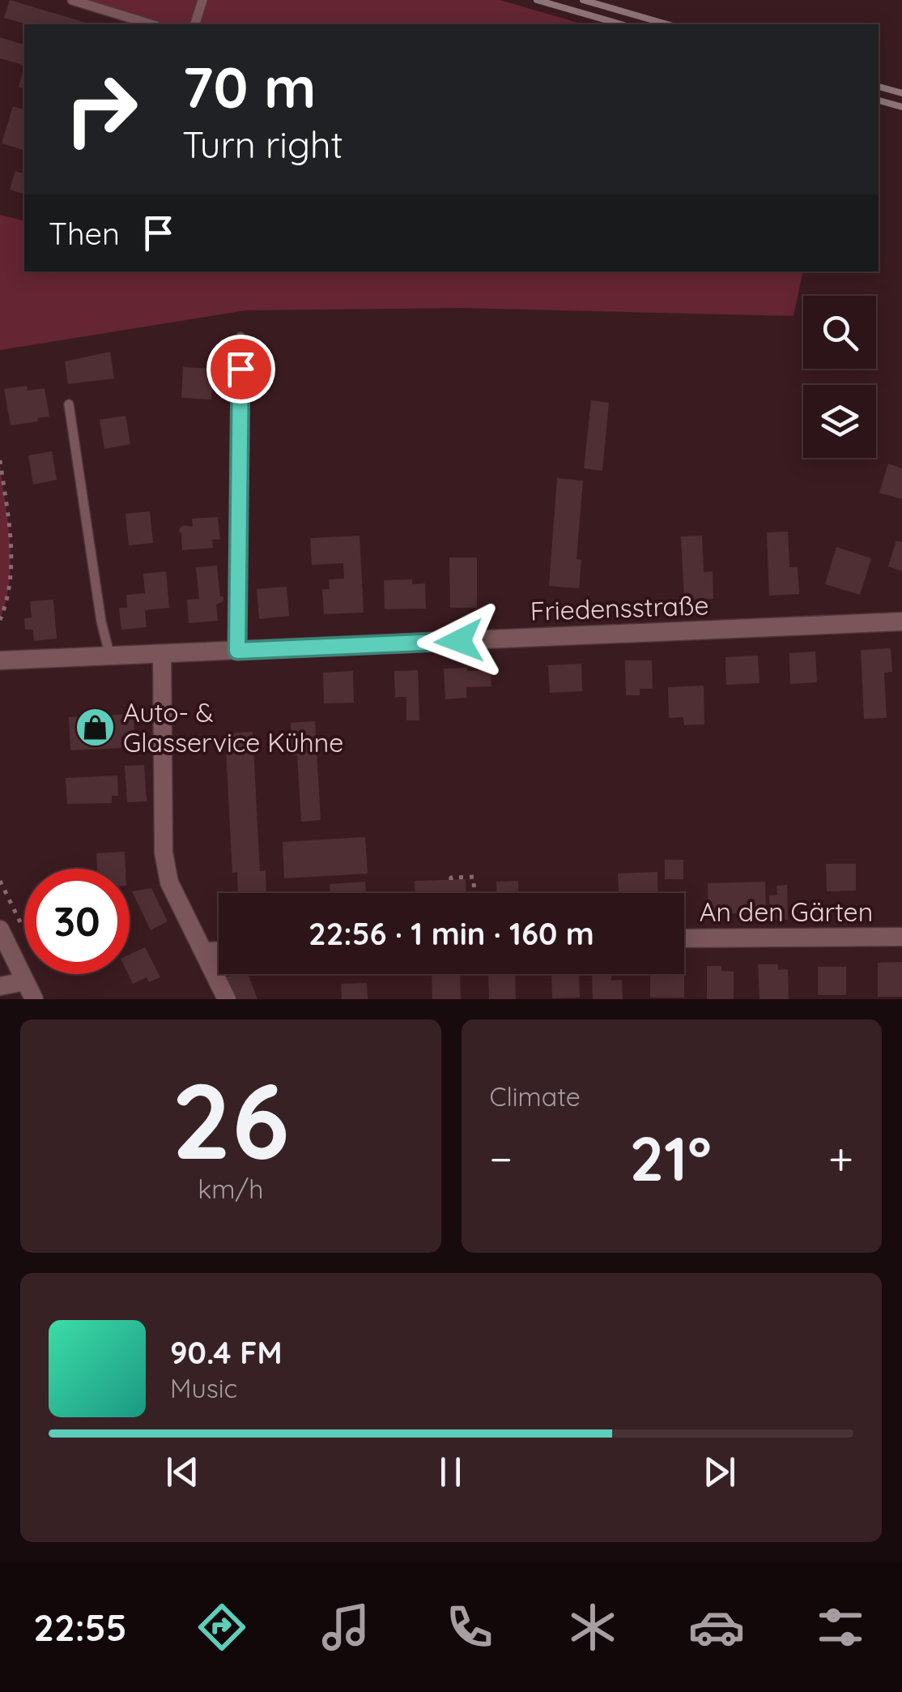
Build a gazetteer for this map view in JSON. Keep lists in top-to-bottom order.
{
  "streets": {
    "street": ["Friedensstraße", "An den Gärten"]
  },
  "places": {
    "shop": ["Auto- & Glasservice Kühne"]
  },
  "page": {
    "turn": ["70 m", "Turn right"],
    "then": "Then",
    "limit": "30",
    "trip": "22:56 · 1 min · 160 m",
    "tile": [
      ["26", "km/h"],
      "Climate"
    ],
    "heat": ["−", "21°", "+"],
    "song": ["90.4 FM", "Music"],
    "tabs": "22:55"
  }
}
